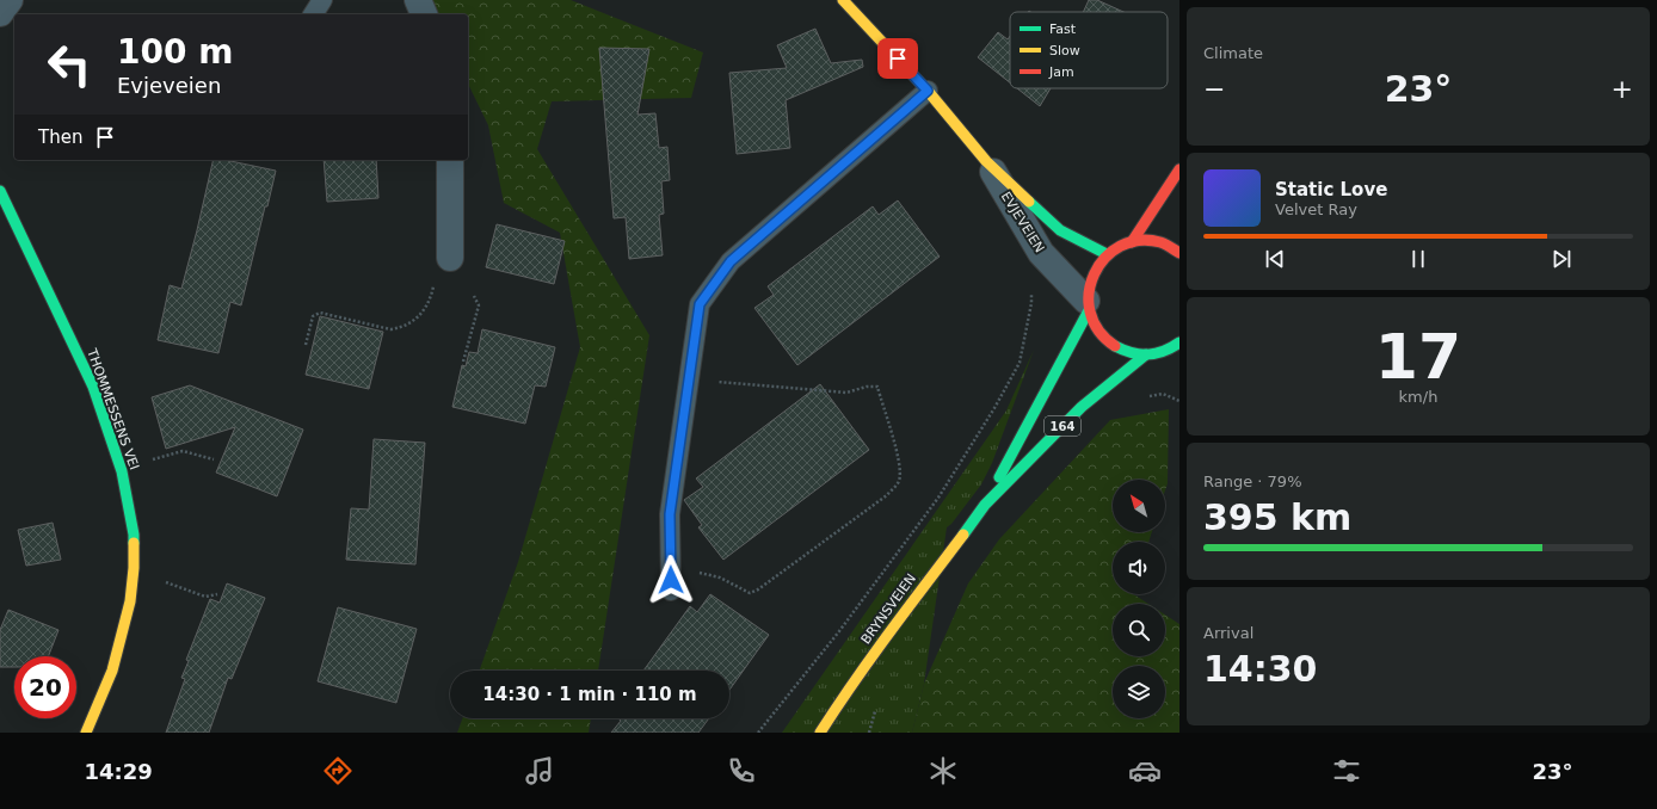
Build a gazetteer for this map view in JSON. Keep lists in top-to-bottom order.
{
  "streets": {
    "main road": [
      "EVJEVEIEN",
      "THOMMESSENS VEI",
      "164",
      "BRYNSVEIEN"
    ]
  },
  "crossings": [
    ["EVJEVEIEN", "164"],
    ["EVJEVEIEN", "BRYNSVEIEN"],
    ["164", "BRYNSVEIEN"]
  ],
  "legend": ["Fast", "Slow", "Jam"],
  "north": "top left",
  "page": {
    "tile": [
      "Climate",
      ["17", "km/h"],
      ["Range · 79%", "395 km"],
      ["Arrival", "14:30"]
    ],
    "turn": ["100 m", "Evjeveien"],
    "heat": ["−", "23°", "+"],
    "then": "Then",
    "song": ["Static Love", "Velvet Ray"],
    "limit": "20",
    "trip": "14:30 · 1 min · 110 m",
    "tabs": ["14:29", "23°"]
  }
}
